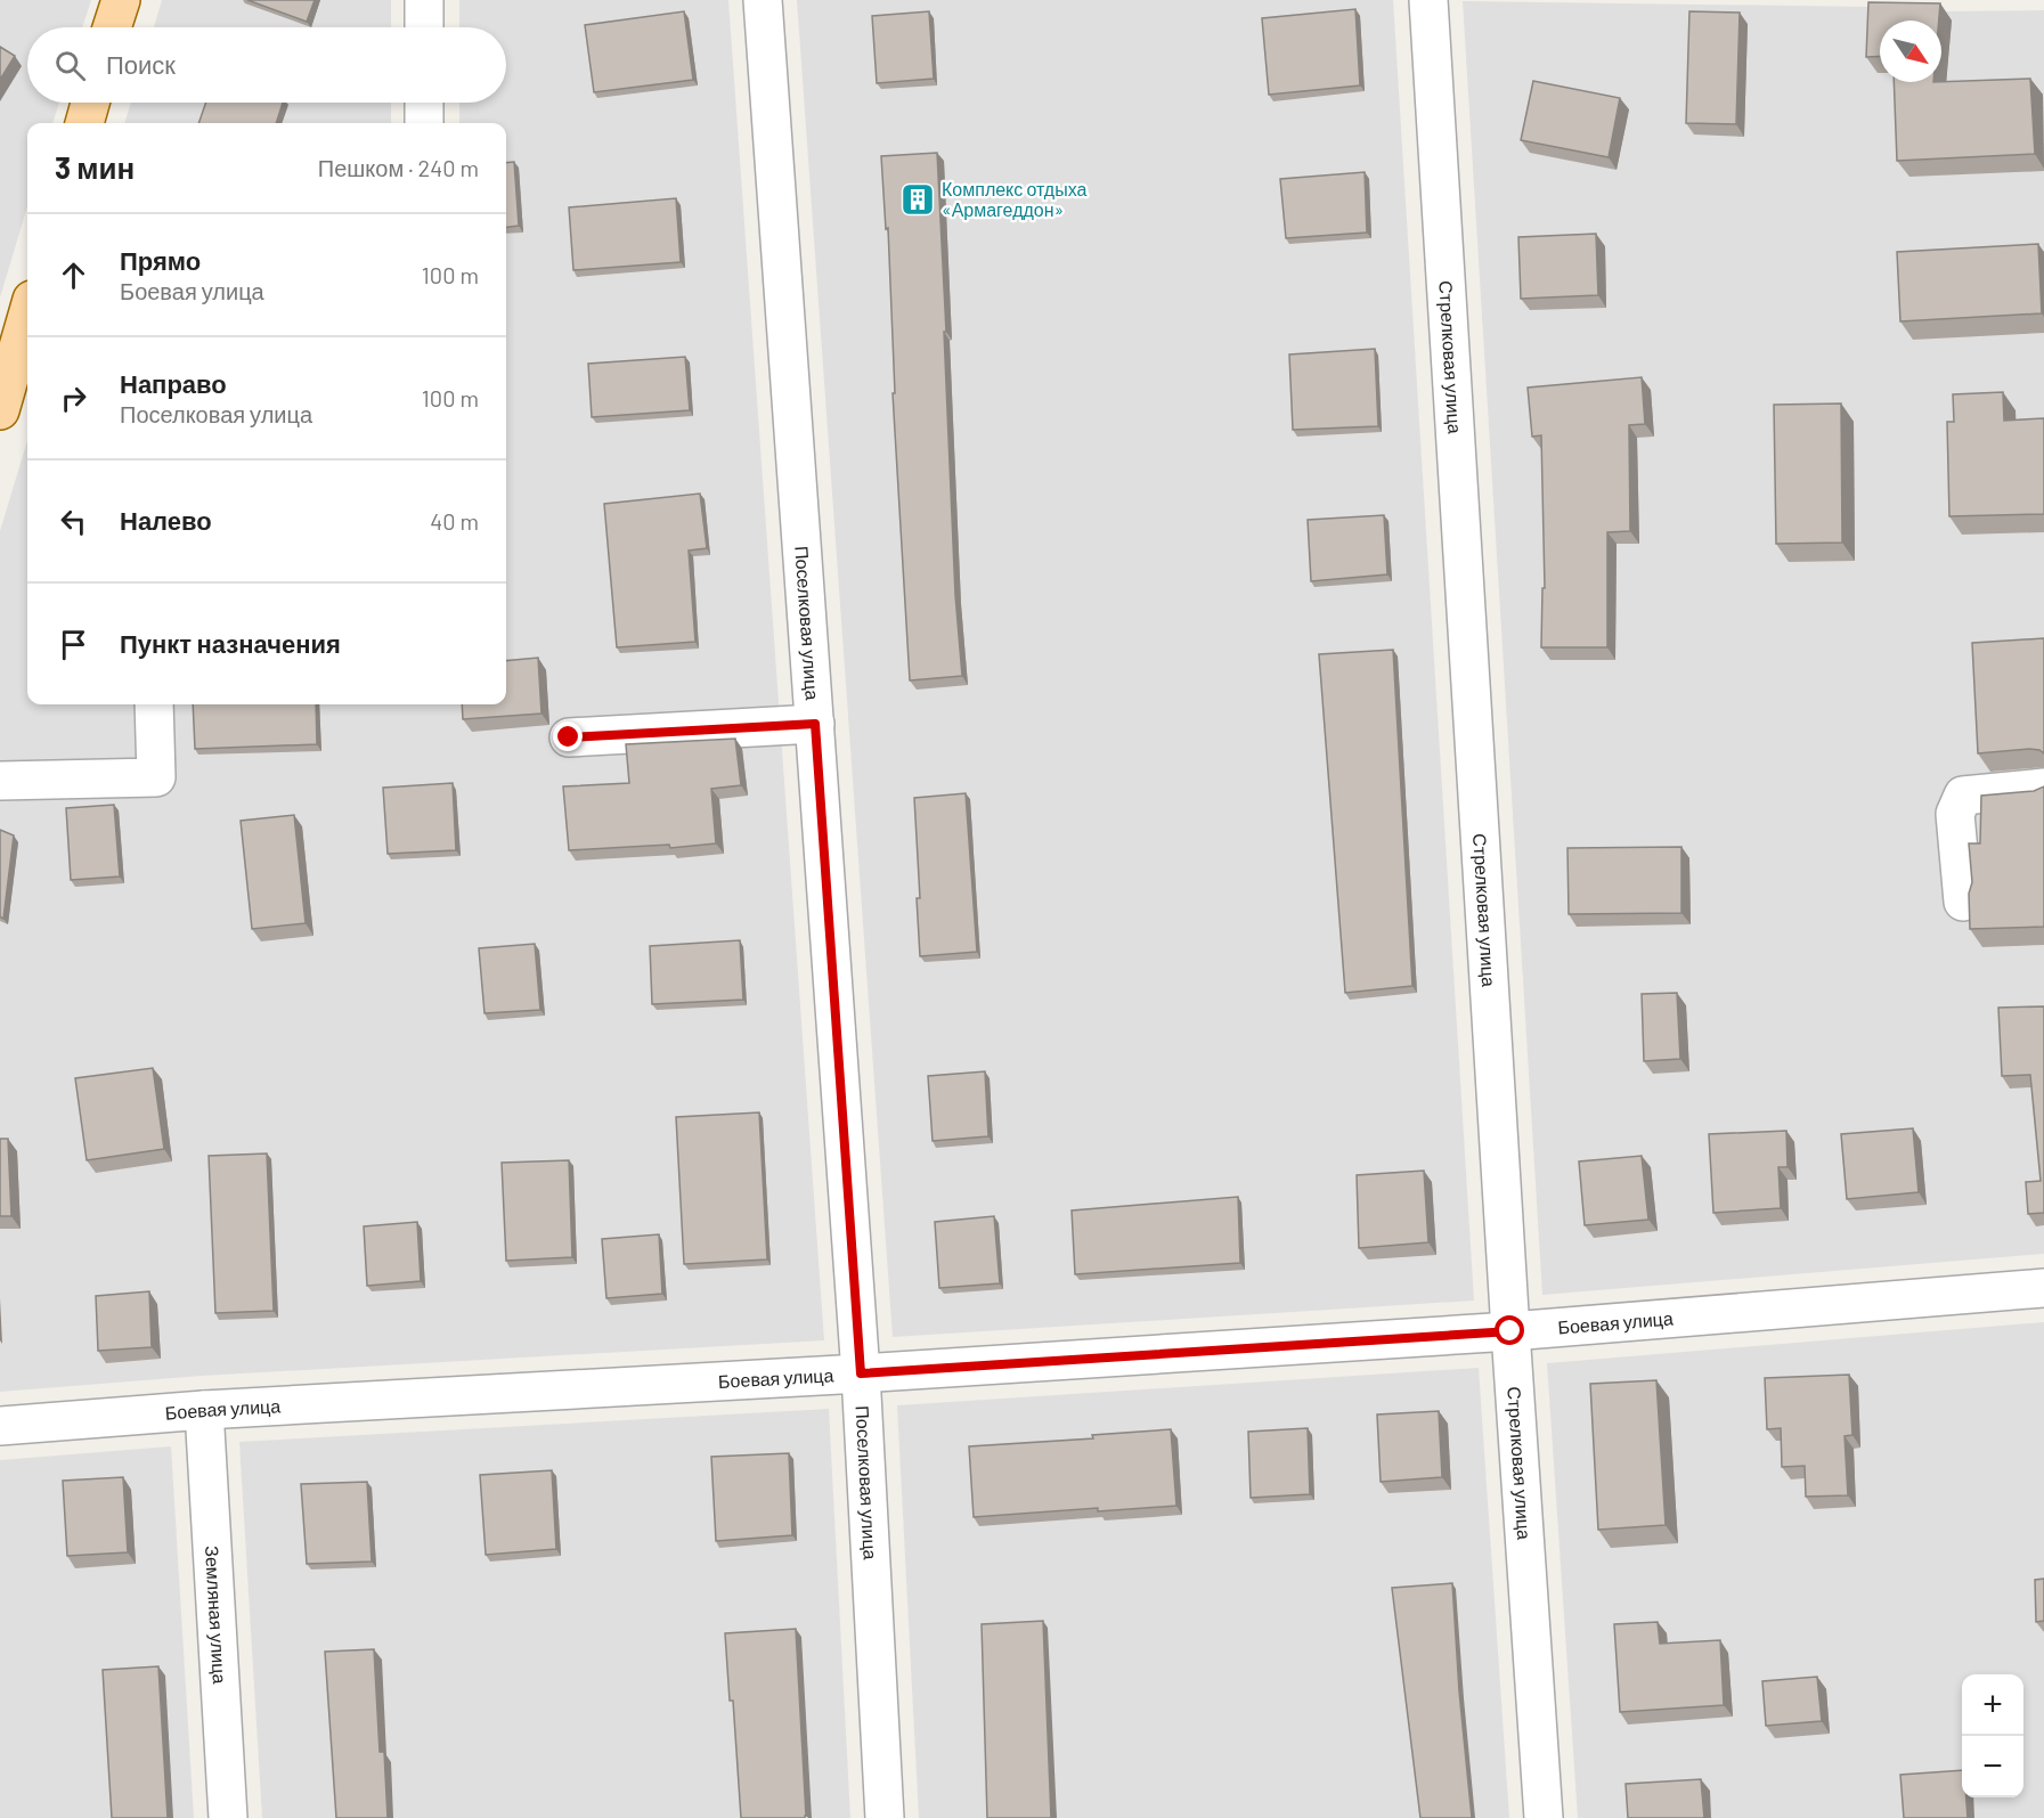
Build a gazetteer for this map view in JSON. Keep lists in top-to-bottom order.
{
  "streets": {
    "street": [
      "Стрелковая улица",
      "Поселковая улица",
      "Боевая улица",
      "Земляная улица"
    ]
  },
  "crossings": [
    ["Стрелковая улица", "Боевая улица"],
    ["Поселковая улица", "Боевая улица"],
    ["Боевая улица", "Земляная улица"]
  ],
  "places": {
    "building": ["Комплекс отдыха «Армагеддон»"]
  },
  "north": "bottom right",
  "page": {
    "search": "Поиск",
    "heading": ["3 мин", "Пешком · 240 m"],
    "list": [
      ["Прямо", "Боевая улица", "100 m"],
      ["Направо", "Поселковая улица", "100 m"],
      ["Налево", "40 m"],
      "Пункт назначения"
    ],
    "map_buttons": ["+", "−"]
  }
}
